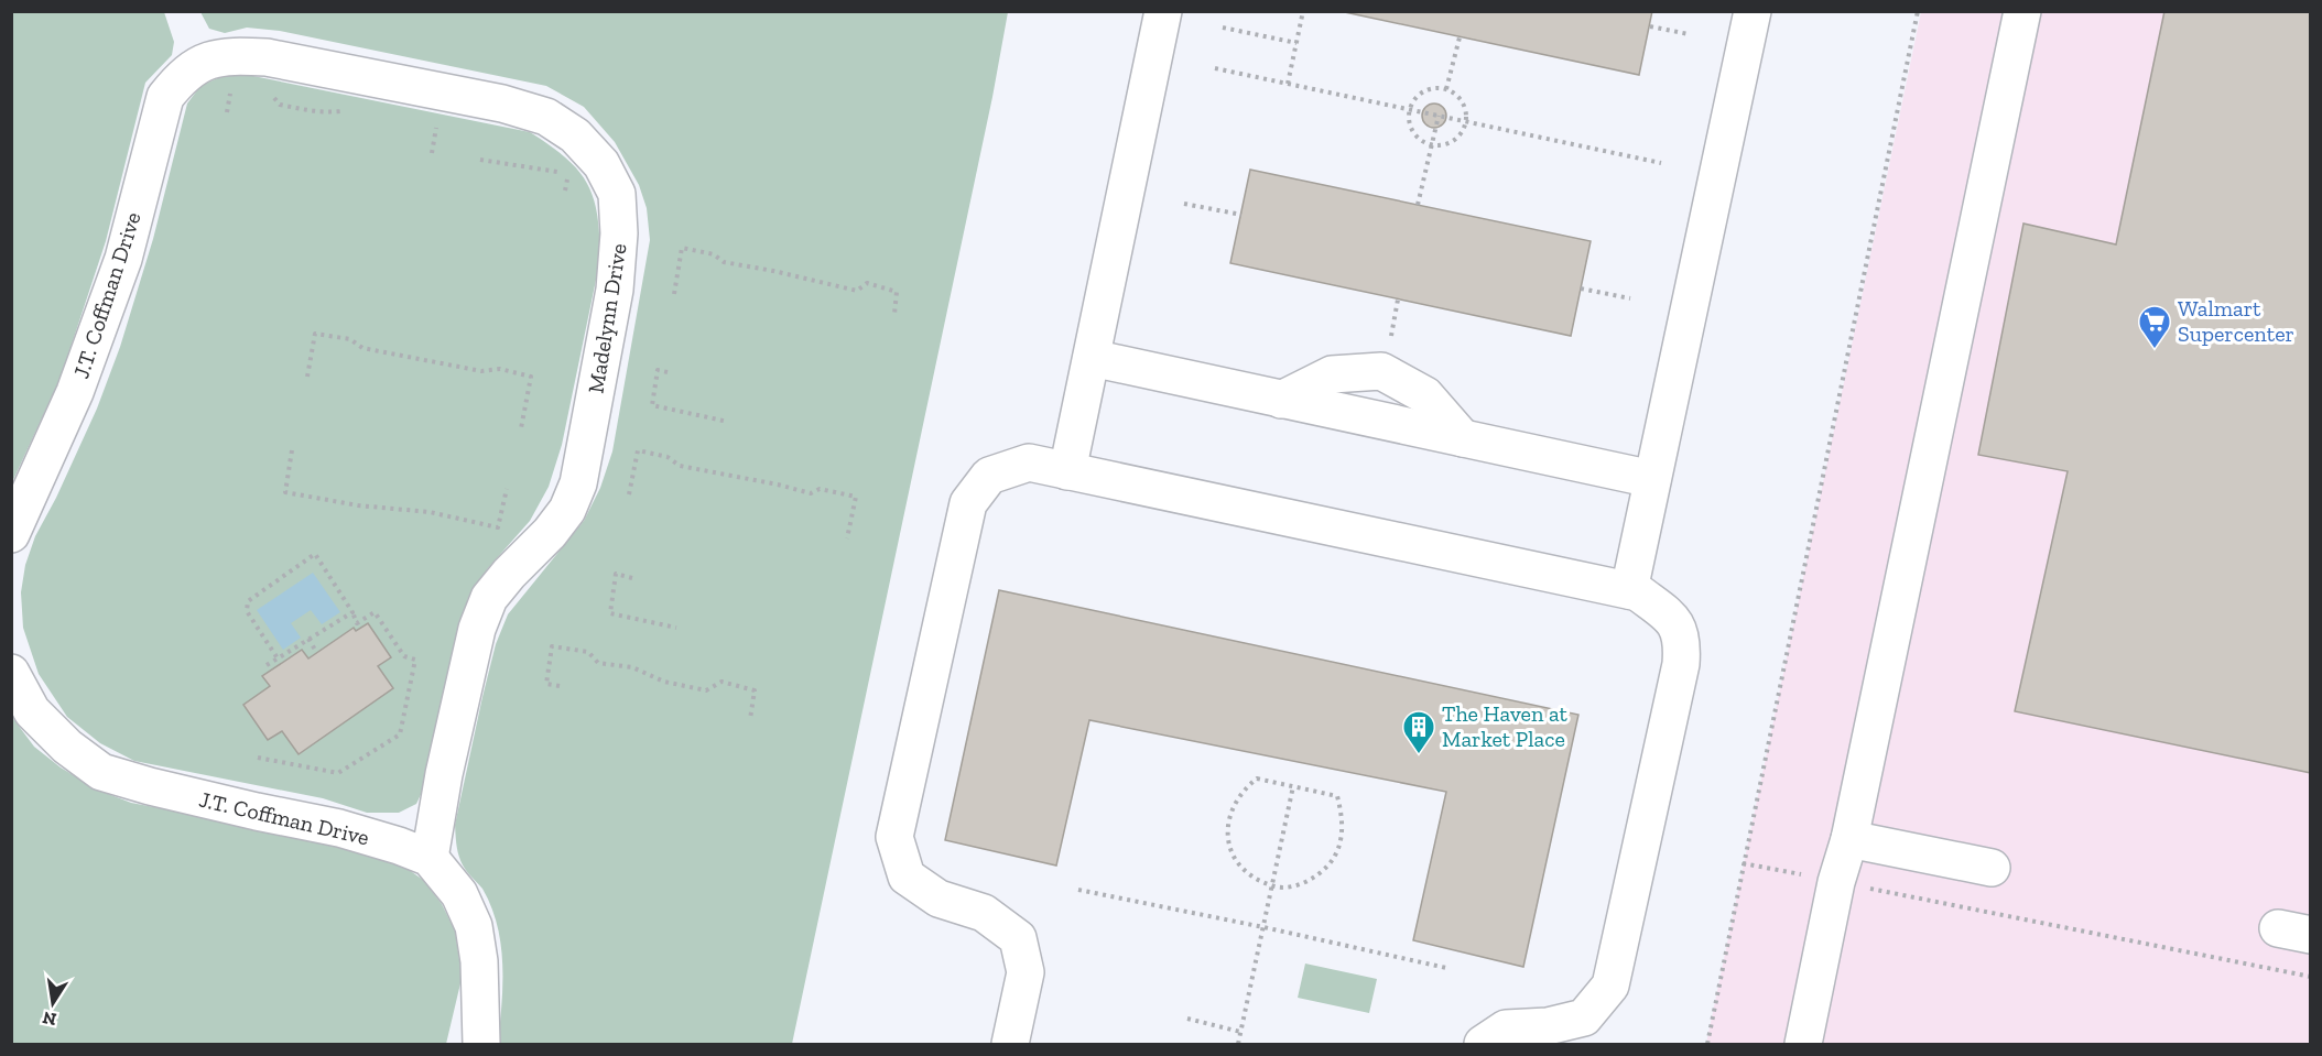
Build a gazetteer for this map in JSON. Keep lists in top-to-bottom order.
{
  "streets": {
    "street": ["J.T. Coffman Drive", "Madelynn Drive"]
  },
  "crossings": [
    ["J.T. Coffman Drive", "Madelynn Drive"]
  ],
  "places": {
    "supermarket": ["Walmart Supercenter"],
    "building": ["The Haven at Market Place"]
  },
  "north": "bottom"
}
